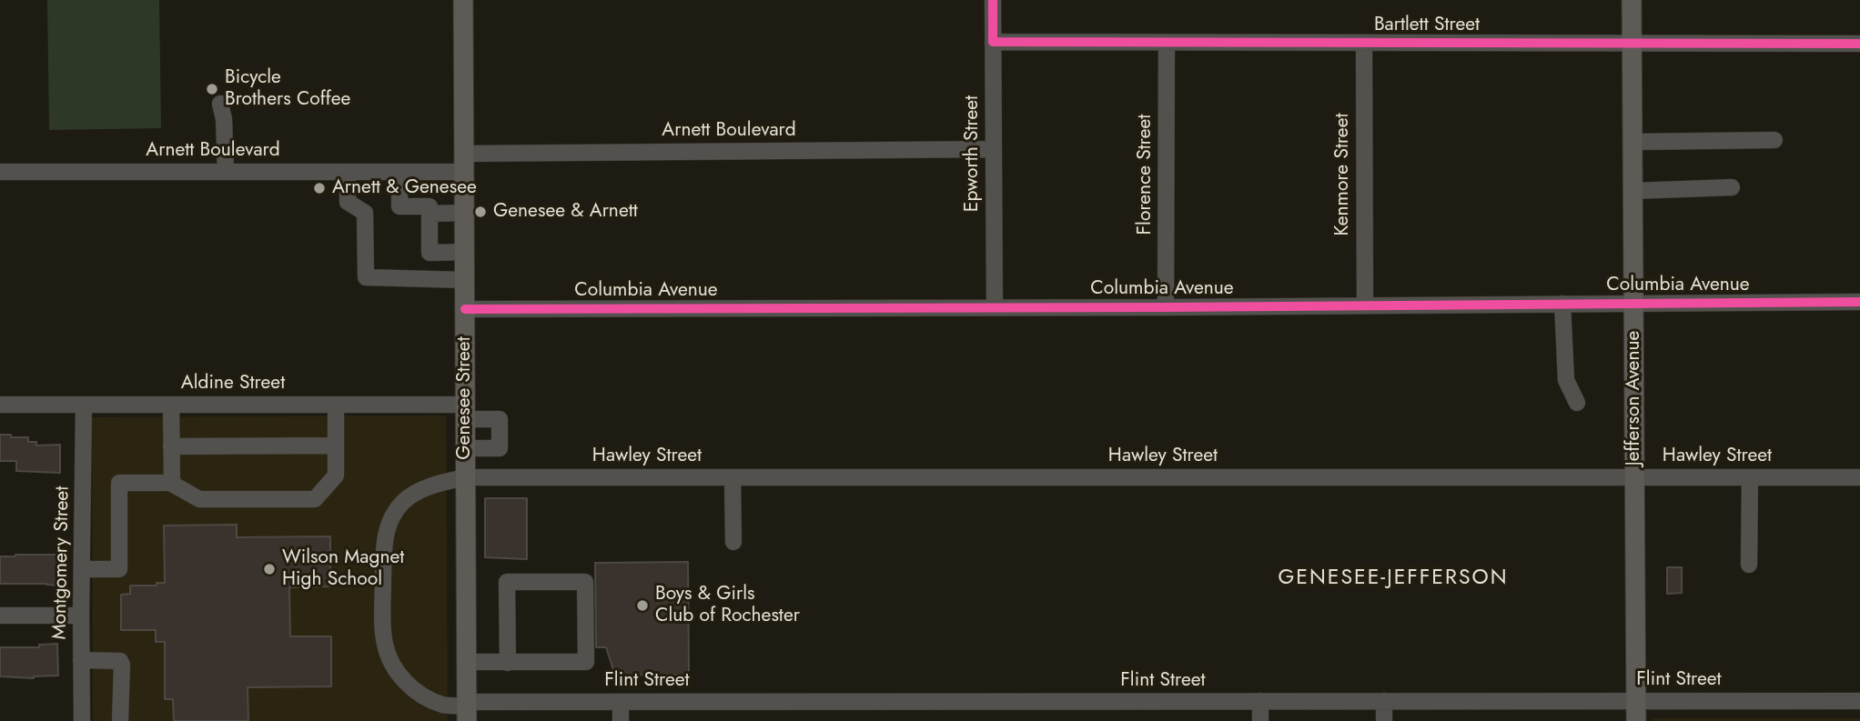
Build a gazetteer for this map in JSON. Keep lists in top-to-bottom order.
{
  "streets": {
    "main road": ["Genesee Street", "Jefferson Avenue"],
    "street": [
      "Bartlett Street",
      "Arnett Boulevard",
      "Epworth Street",
      "Florence Street",
      "Kenmore Street",
      "Columbia Avenue",
      "Aldine Street",
      "Hawley Street",
      "Montgomery Street",
      "Flint Street"
    ]
  },
  "crossings": [
    ["Bartlett Street", "Epworth Street"],
    ["Bartlett Street", "Florence Street"],
    ["Bartlett Street", "Kenmore Street"],
    ["Bartlett Street", "Jefferson Avenue"],
    ["Arnett Boulevard", "Epworth Street"],
    ["Arnett Boulevard", "Genesee Street"],
    ["Epworth Street", "Columbia Avenue"],
    ["Florence Street", "Columbia Avenue"],
    ["Kenmore Street", "Columbia Avenue"],
    ["Columbia Avenue", "Genesee Street"],
    ["Columbia Avenue", "Jefferson Avenue"],
    ["Aldine Street", "Genesee Street"],
    ["Aldine Street", "Montgomery Street"],
    ["Genesee Street", "Hawley Street"],
    ["Genesee Street", "Flint Street"],
    ["Jefferson Avenue", "Hawley Street"],
    ["Jefferson Avenue", "Flint Street"],
    ["Hawley Street", "Flint Street"]
  ],
  "districts": ["GENESEE-JEFFERSON"],
  "places": [
    "Bicycle Brothers Coffee",
    "Arnett & Genesee",
    "Genesee & Arnett",
    "Wilson Magnet High School",
    "Boys & Girls Club of Rochester"
  ]
}
